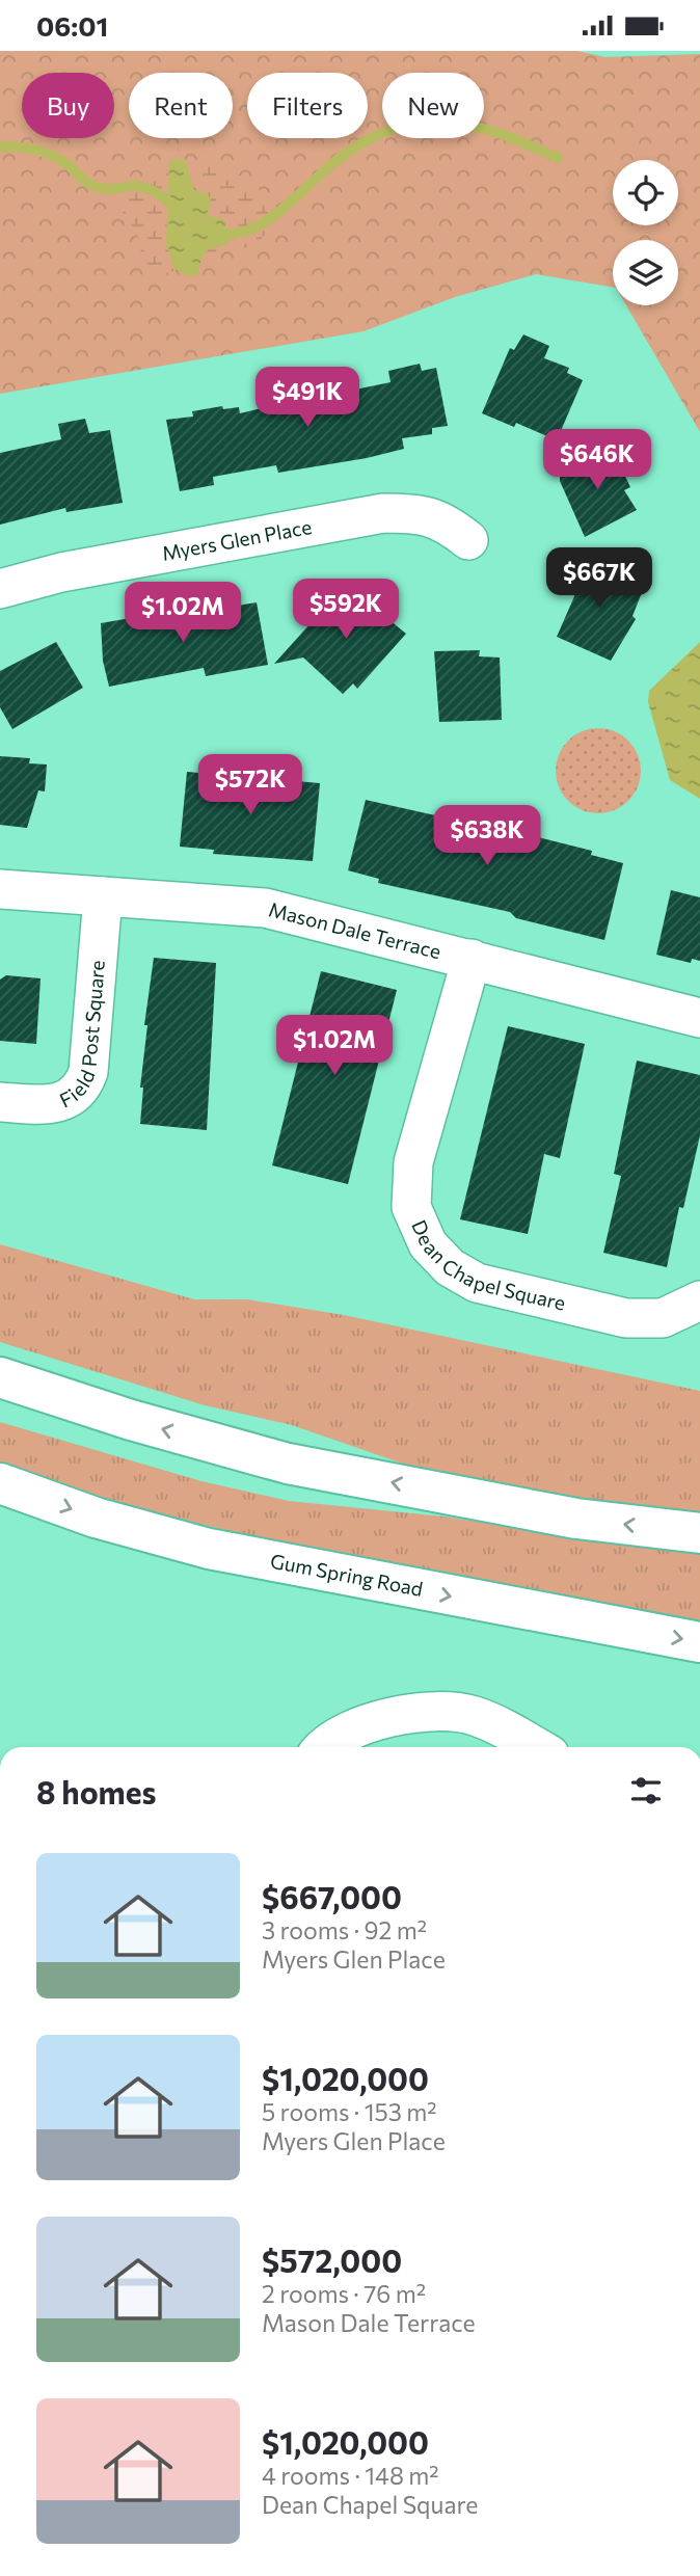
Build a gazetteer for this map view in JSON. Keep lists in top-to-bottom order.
{
  "streets": {
    "main road": ["Gum Spring Road"],
    "street": [
      "Myers Glen Place",
      "Mason Dale Terrace",
      "Field Post Square",
      "Dean Chapel Square"
    ]
  },
  "crossings": [
    ["Mason Dale Terrace", "Field Post Square"],
    ["Mason Dale Terrace", "Dean Chapel Square"]
  ],
  "page": {
    "status": "06:01",
    "chip": [
      "Buy",
      "Rent",
      "Filters",
      "New"
    ],
    "price": [
      "$491K",
      "$646K",
      "$667K",
      "$592K",
      "$1.02M",
      "$572K",
      "$638K",
      "$1.02M"
    ],
    "heading": "8 homes",
    "list": [
      {
        "name": "$667,000",
        "note": "3 rooms · 92 m² · Myers Glen Place"
      },
      {
        "name": "$1,020,000",
        "note": "5 rooms · 153 m² · Myers Glen Place"
      },
      {
        "name": "$572,000",
        "note": "2 rooms · 76 m² · Mason Dale Terrace"
      },
      {
        "name": "$1,020,000",
        "note": "4 rooms · 148 m² · Dean Chapel Square"
      }
    ]
  }
}
